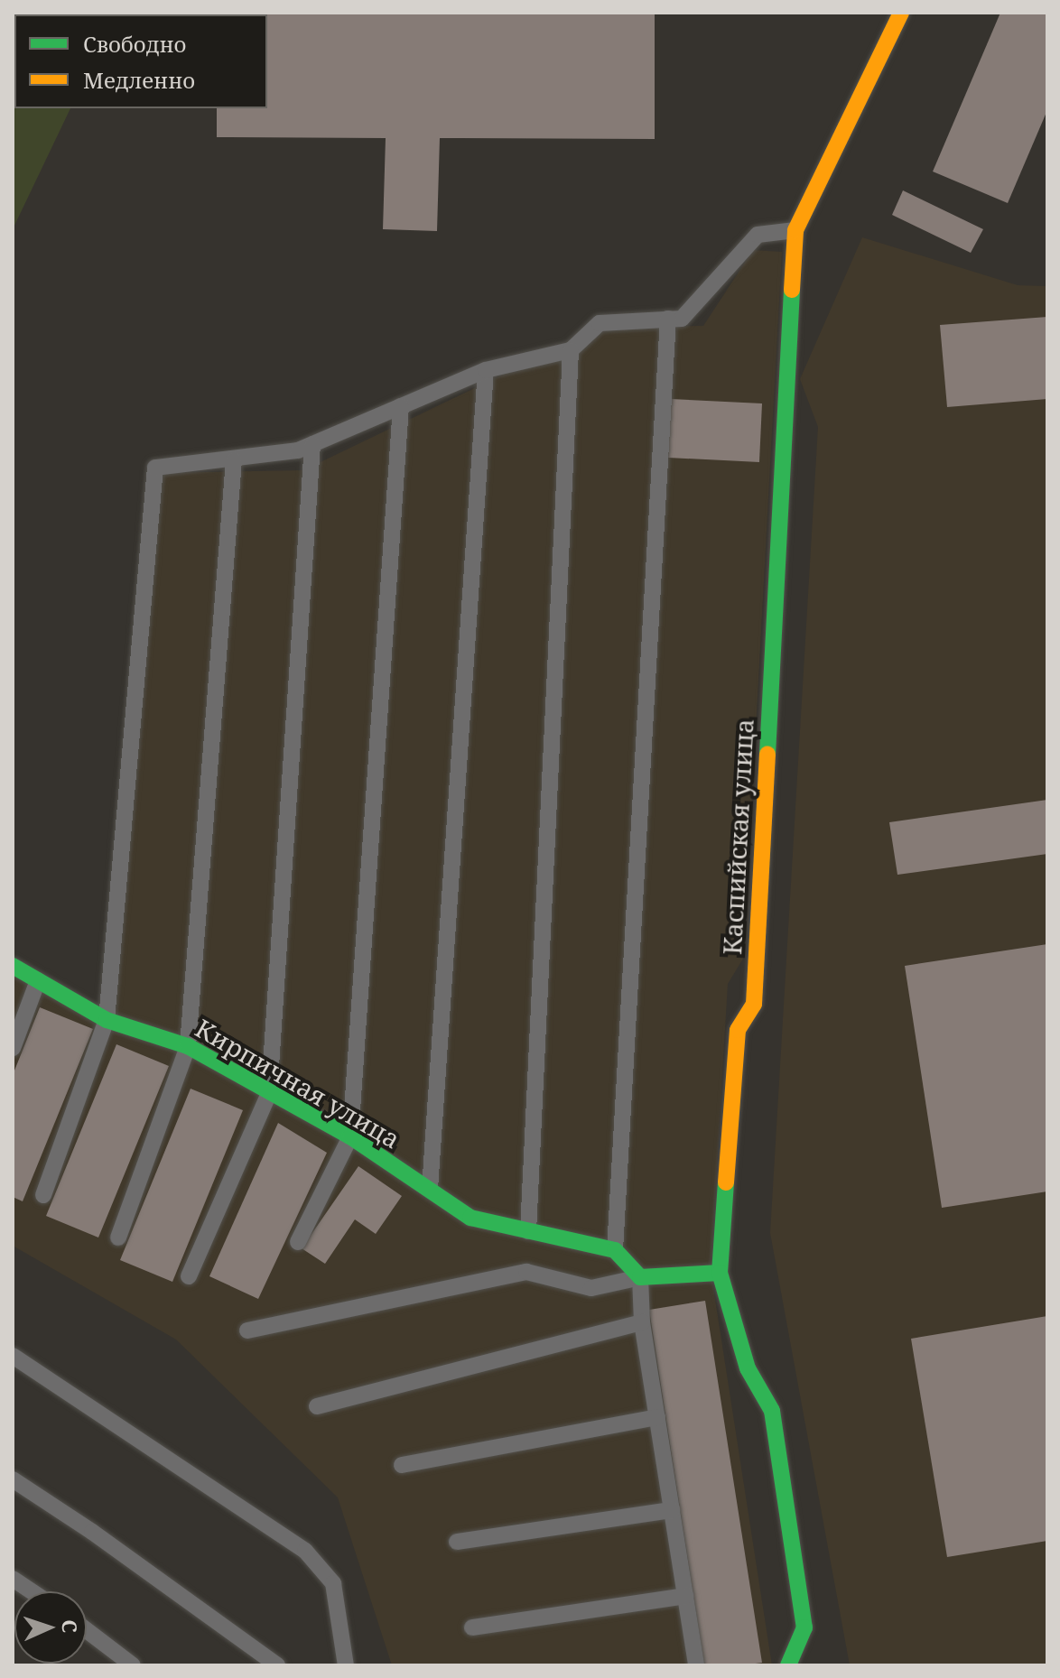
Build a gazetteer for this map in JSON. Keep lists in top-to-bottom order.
{
  "streets": {
    "street": ["Каспийская улица", "Кирпичная улица"]
  },
  "legend": ["Свободно", "Медленно"],
  "north": "right"
}
